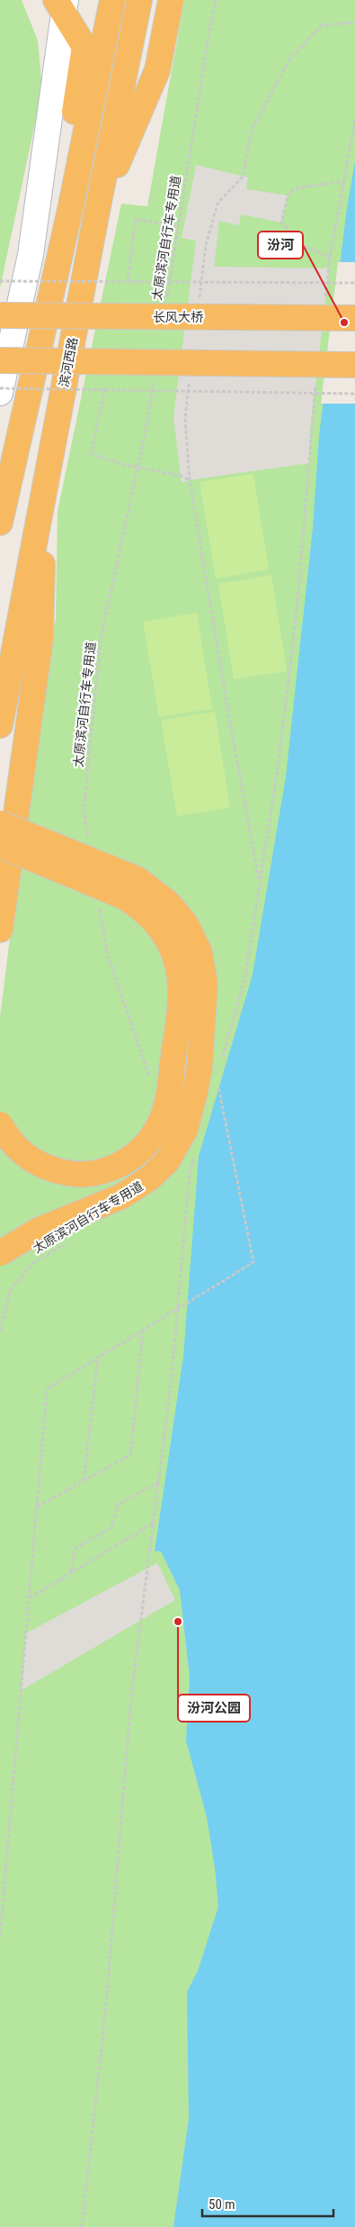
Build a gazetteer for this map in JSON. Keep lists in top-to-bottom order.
{
  "streets": {
    "highway": ["长风大桥", "滨河西路"],
    "path": ["太原滨河自行车专用道"]
  },
  "places": ["汾河", "汾河公园"],
  "scale_bar": "50 m"
}
